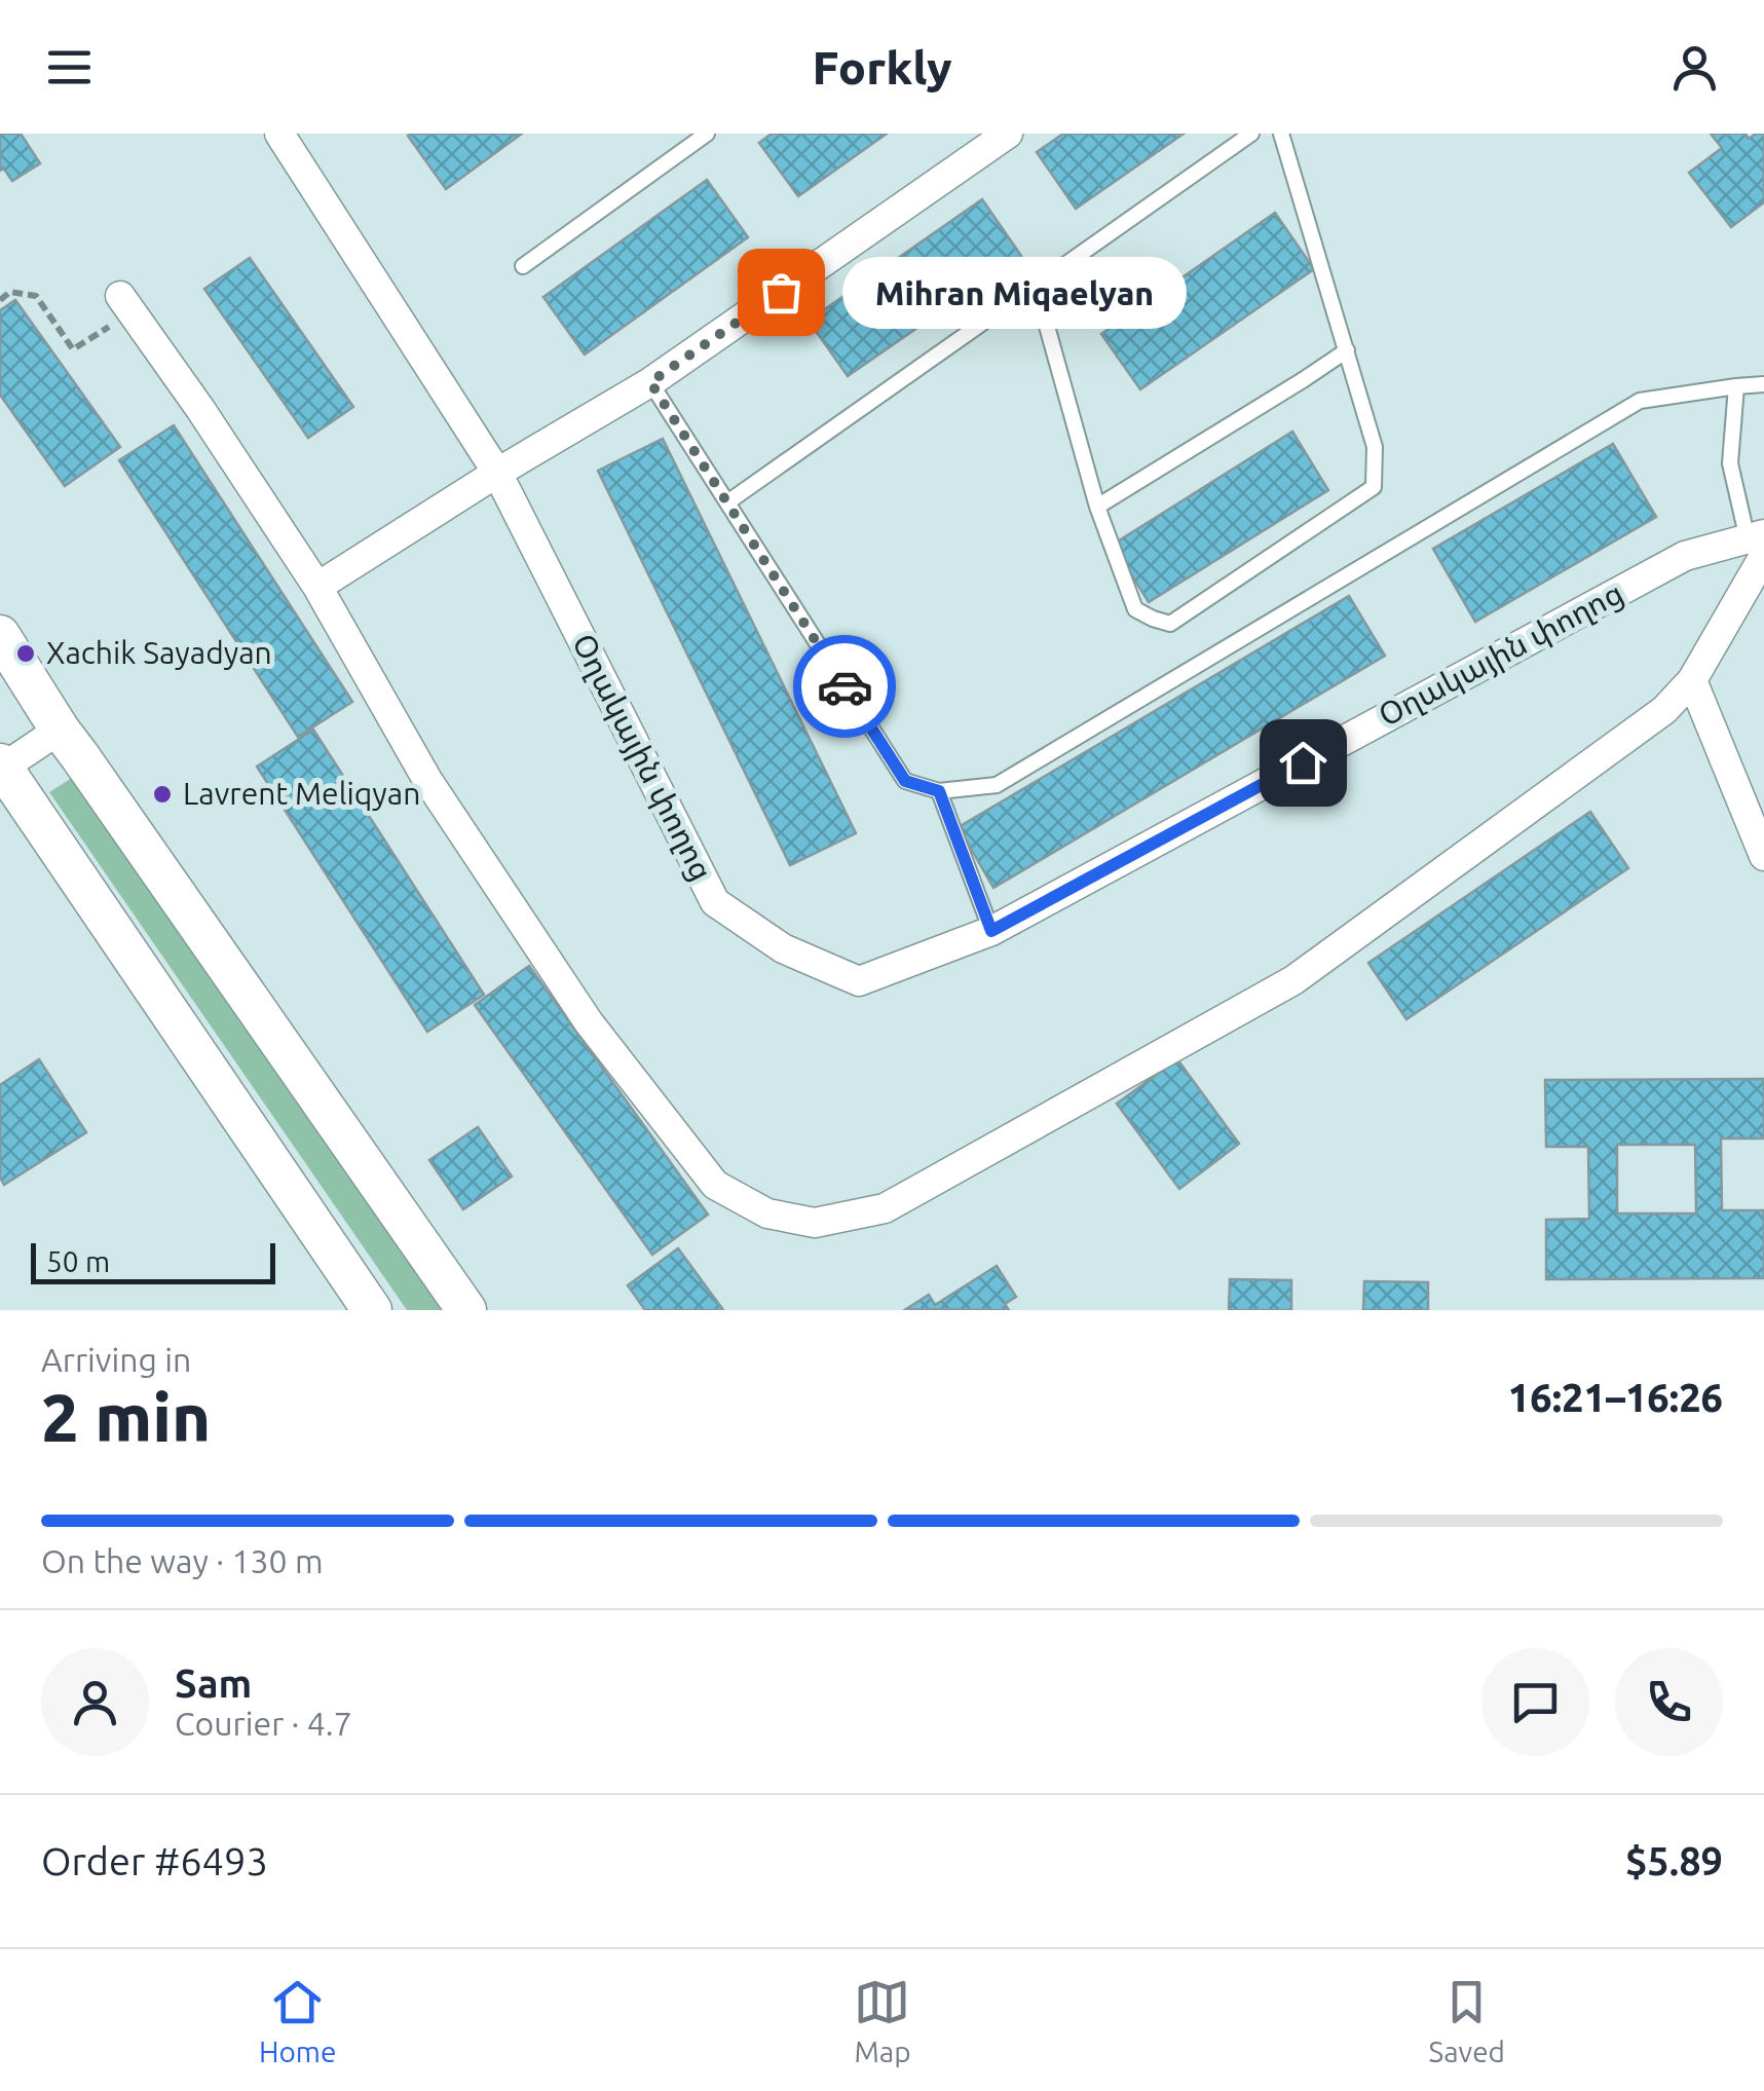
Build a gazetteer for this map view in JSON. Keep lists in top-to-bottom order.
{
  "streets": {
    "street": ["Օղակային փողոց"]
  },
  "places": ["Mihran Miqaelyan", "Xachik Sayadyan", "Lavrent Meliqyan"],
  "scale_bar": "50 m",
  "page": {
    "header": "Forkly",
    "bubble": "Mihran Miqaelyan",
    "scale": "50 m",
    "heading": ["2 min", "Arriving in", "16:21–16:26"],
    "panel": [
      "Sam",
      "Courier · 4.7",
      "Order #6493",
      "$5.89"
    ],
    "bar": "On the way · 130 m",
    "tabs": ["Home", "Map", "Saved"]
  }
}
